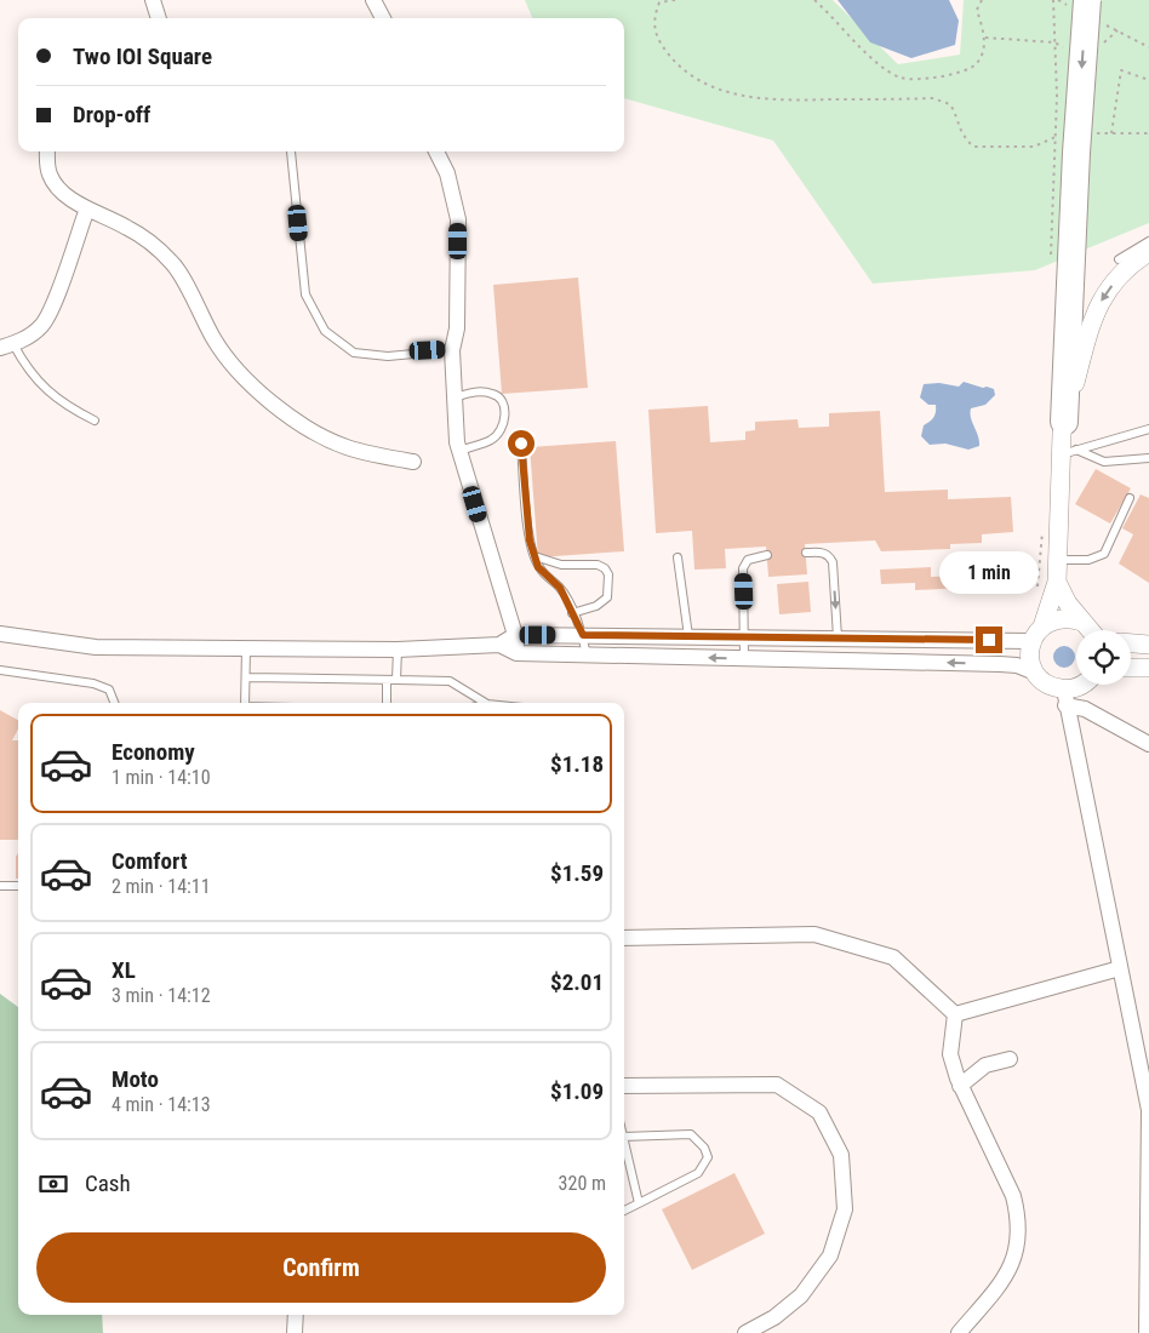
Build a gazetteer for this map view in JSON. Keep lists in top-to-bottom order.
{
  "page": {
    "banner": ["Two IOI Square", "Drop-off"],
    "bubble": "1 min",
    "list": [
      {
        "name": "Economy",
        "note": "1 min · 14:10",
        "value": "$1.18"
      },
      {
        "name": "Comfort",
        "note": "2 min · 14:11",
        "value": "$1.59"
      },
      {
        "name": "XL",
        "note": "3 min · 14:12",
        "value": "$2.01"
      },
      {
        "name": "Moto",
        "note": "4 min · 14:13",
        "value": "$1.09"
      }
    ],
    "pay": ["Cash", "320 m"],
    "buttons": "Confirm"
  }
}
